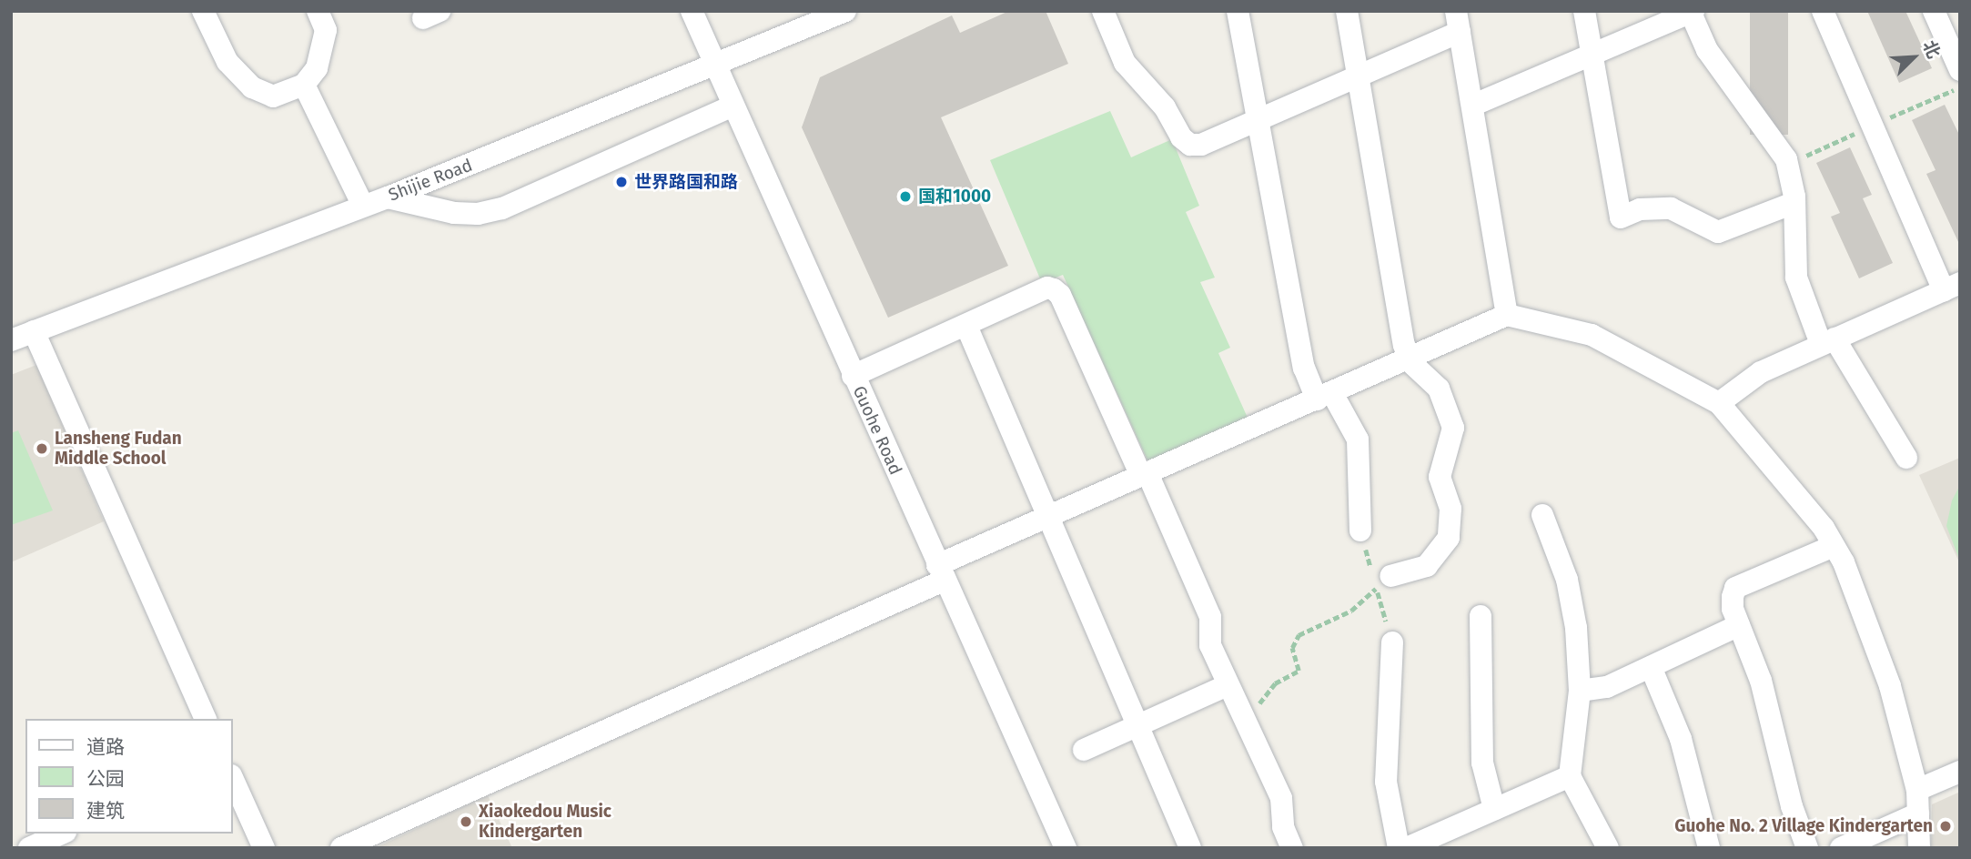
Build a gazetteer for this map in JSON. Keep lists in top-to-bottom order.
{
  "streets": {
    "street": ["Shijie Road", "Guohe Road"]
  },
  "crossings": [
    ["Shijie Road", "Guohe Road"]
  ],
  "places": [
    "世界路国和路",
    "国和1000",
    "Lansheng Fudan Middle School",
    "Xiaokedou Music Kindergarten",
    "Guohe No. 2 Village Kindergarten"
  ],
  "legend": ["道路", "公园", "建筑"],
  "north": "top right"
}
